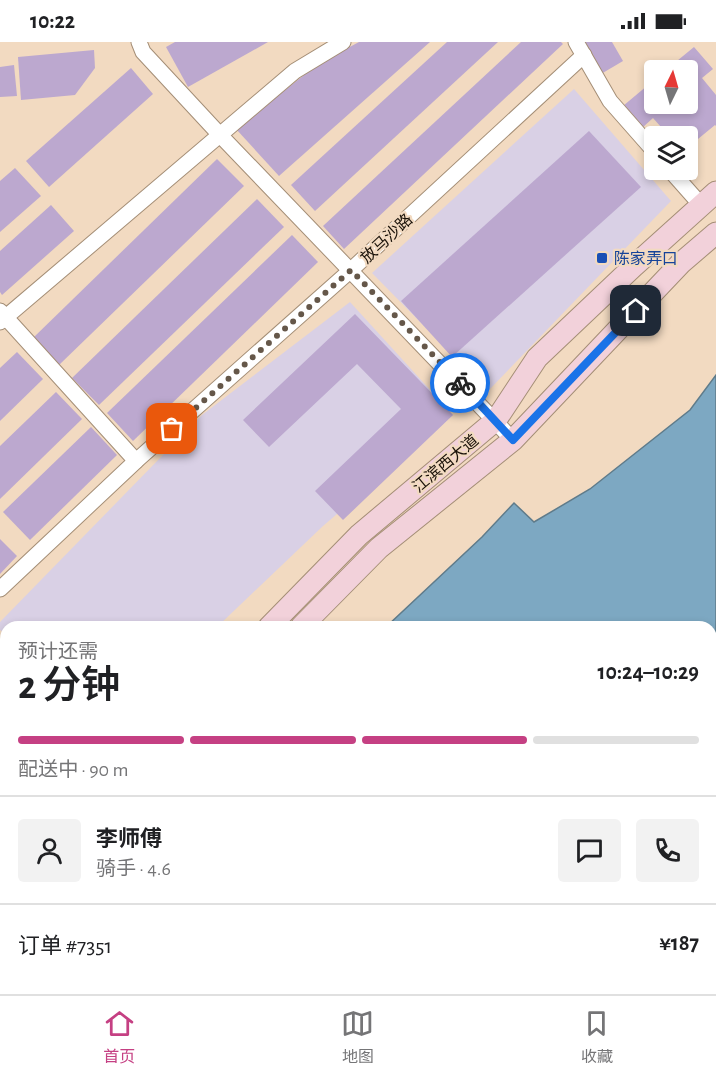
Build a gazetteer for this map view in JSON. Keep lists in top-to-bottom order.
{
  "streets": {
    "main road": ["江滨西大道"],
    "street": ["放马沙路"]
  },
  "places": {
    "transit": ["陈家弄口"]
  },
  "north": "top",
  "page": {
    "status": "10:22",
    "heading": ["2 分钟", "预计还需", "10:24–10:29"],
    "panel": [
      "李师傅",
      "骑手 · 4.6",
      "订单 #7351",
      "¥187"
    ],
    "bar": "配送中 · 90 m",
    "tabs": ["首页", "地图", "收藏"]
  }
}
